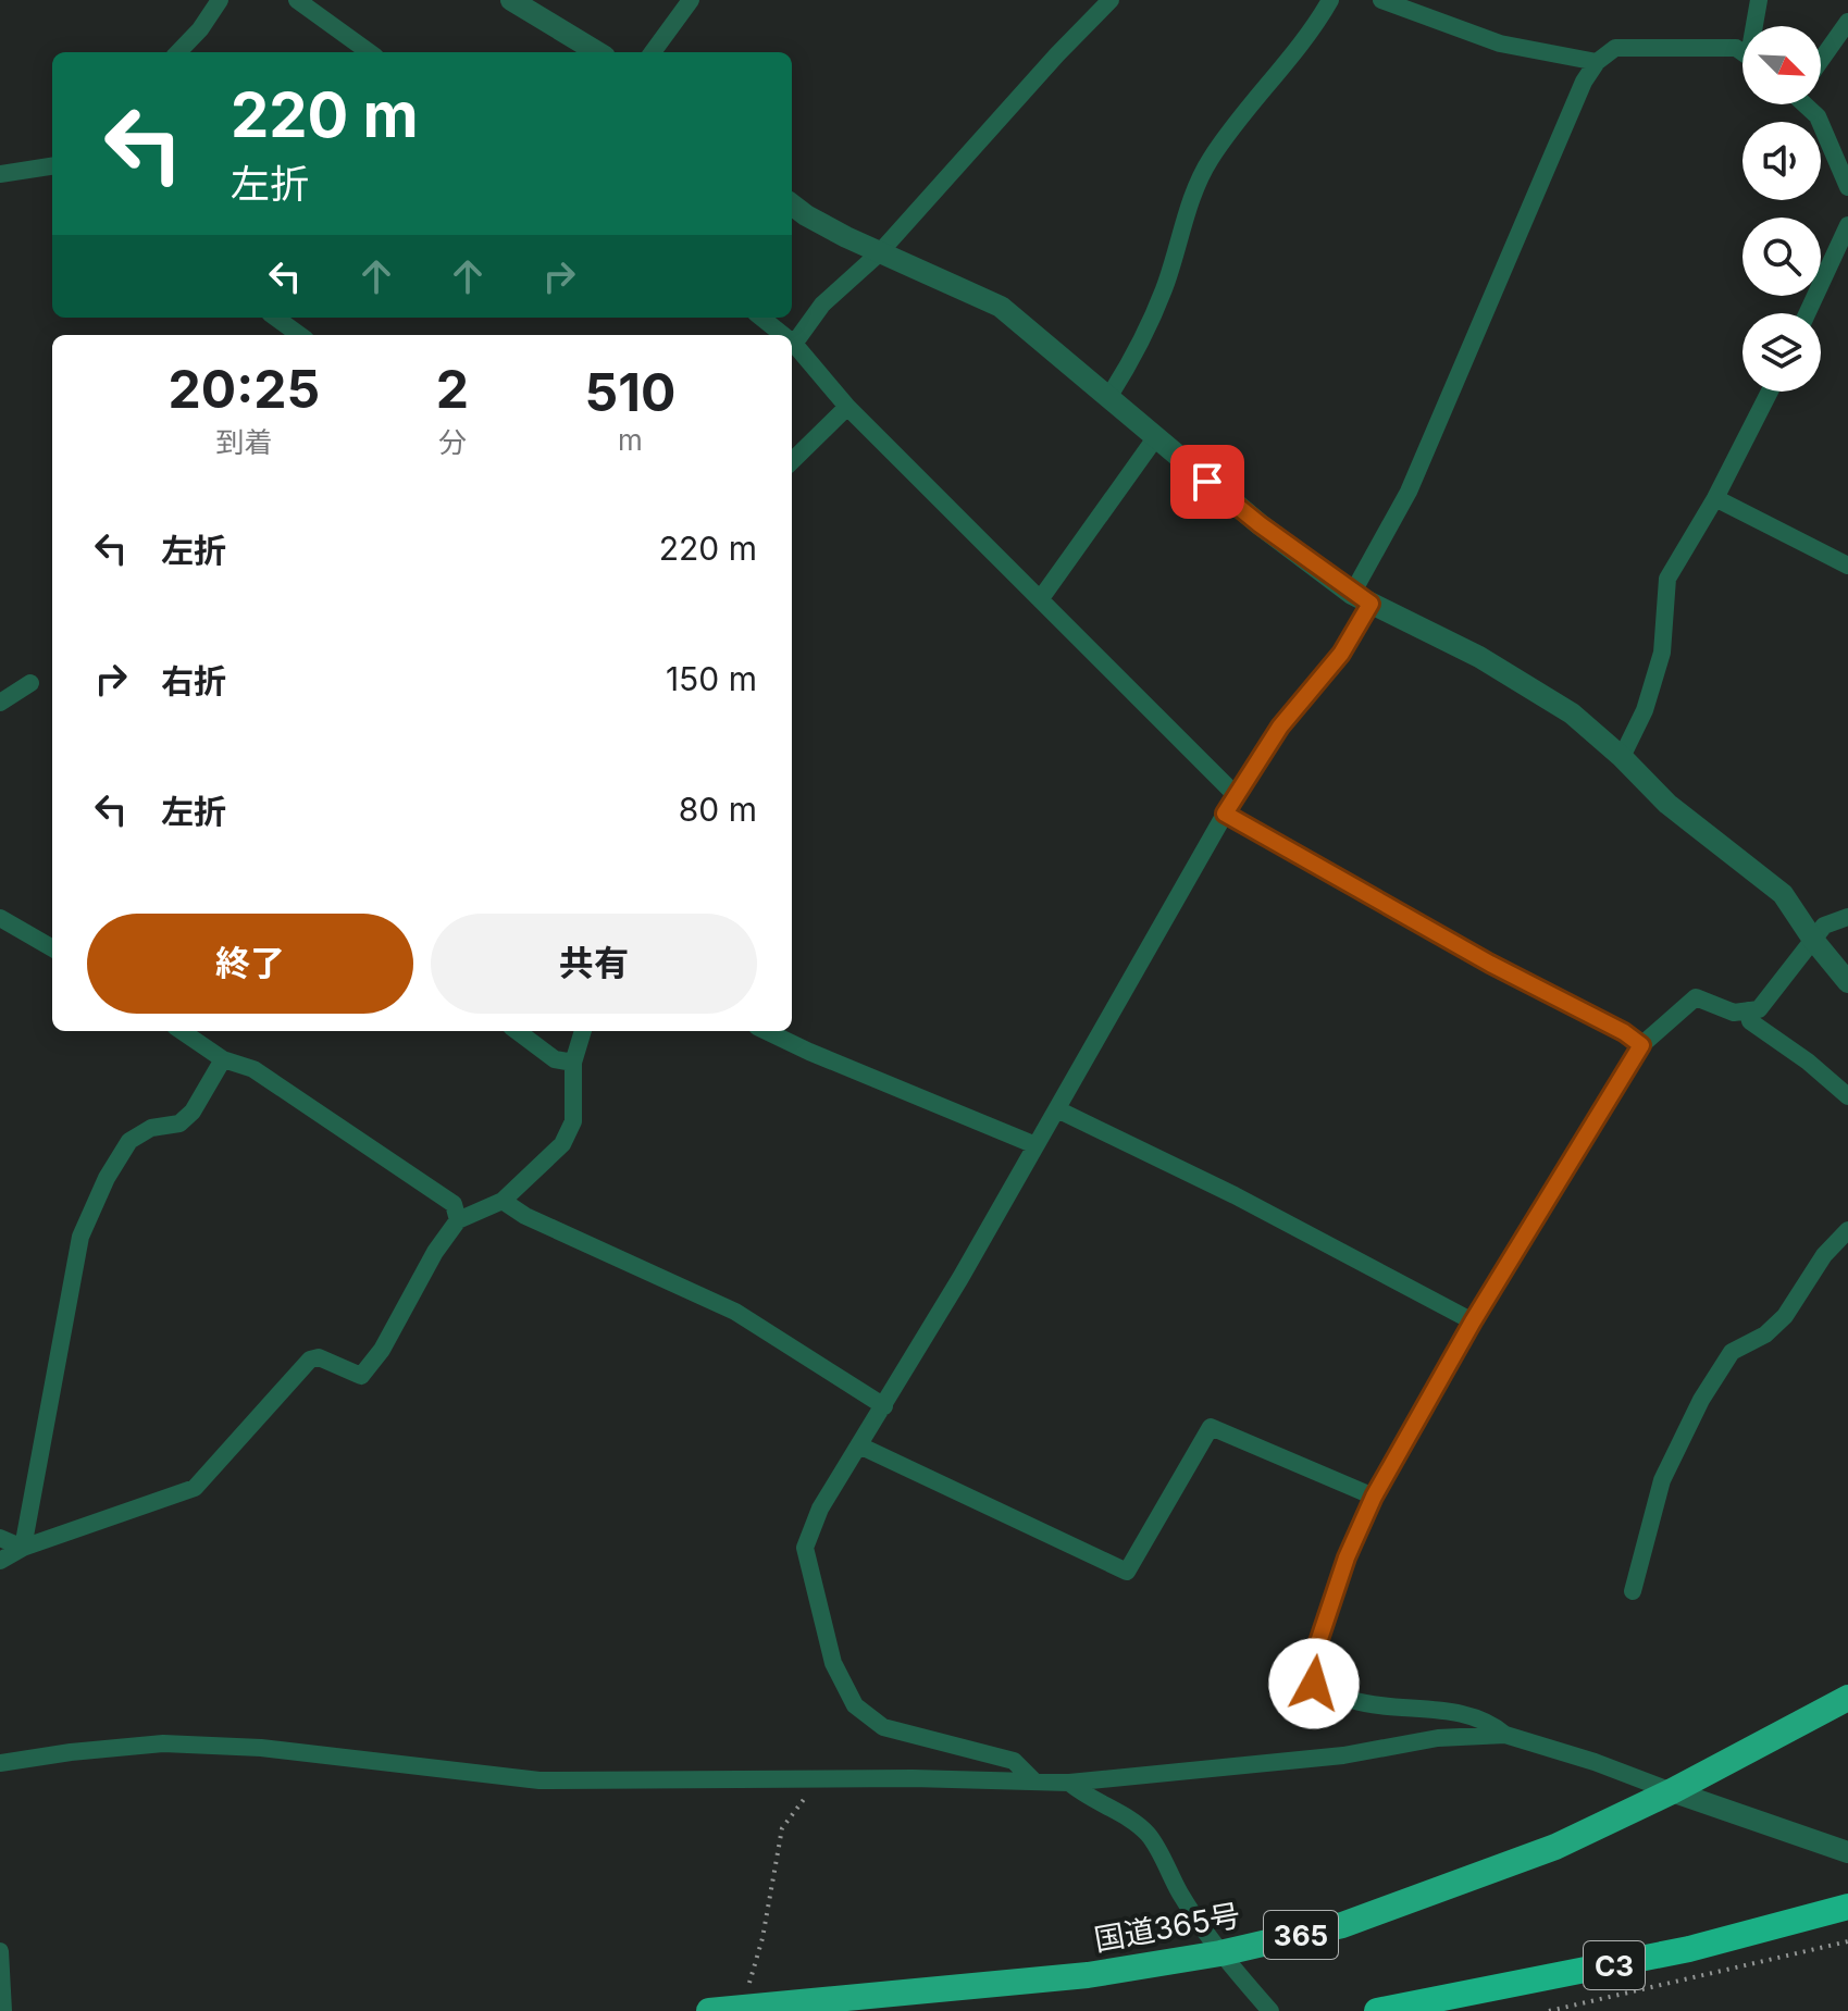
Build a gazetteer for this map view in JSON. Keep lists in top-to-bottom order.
{
  "streets": {
    "highway": ["国道365号", "365", "C3"]
  },
  "north": "bottom right",
  "page": {
    "turn": ["220 m", "左折"],
    "eta": [
      "20:25",
      "到着",
      "2",
      "分",
      "510",
      "m"
    ],
    "list": [
      {
        "name": "左折",
        "value": "220 m"
      },
      {
        "name": "右折",
        "value": "150 m"
      },
      {
        "name": "左折",
        "value": "80 m"
      }
    ],
    "buttons": ["終了", "共有"]
  }
}
